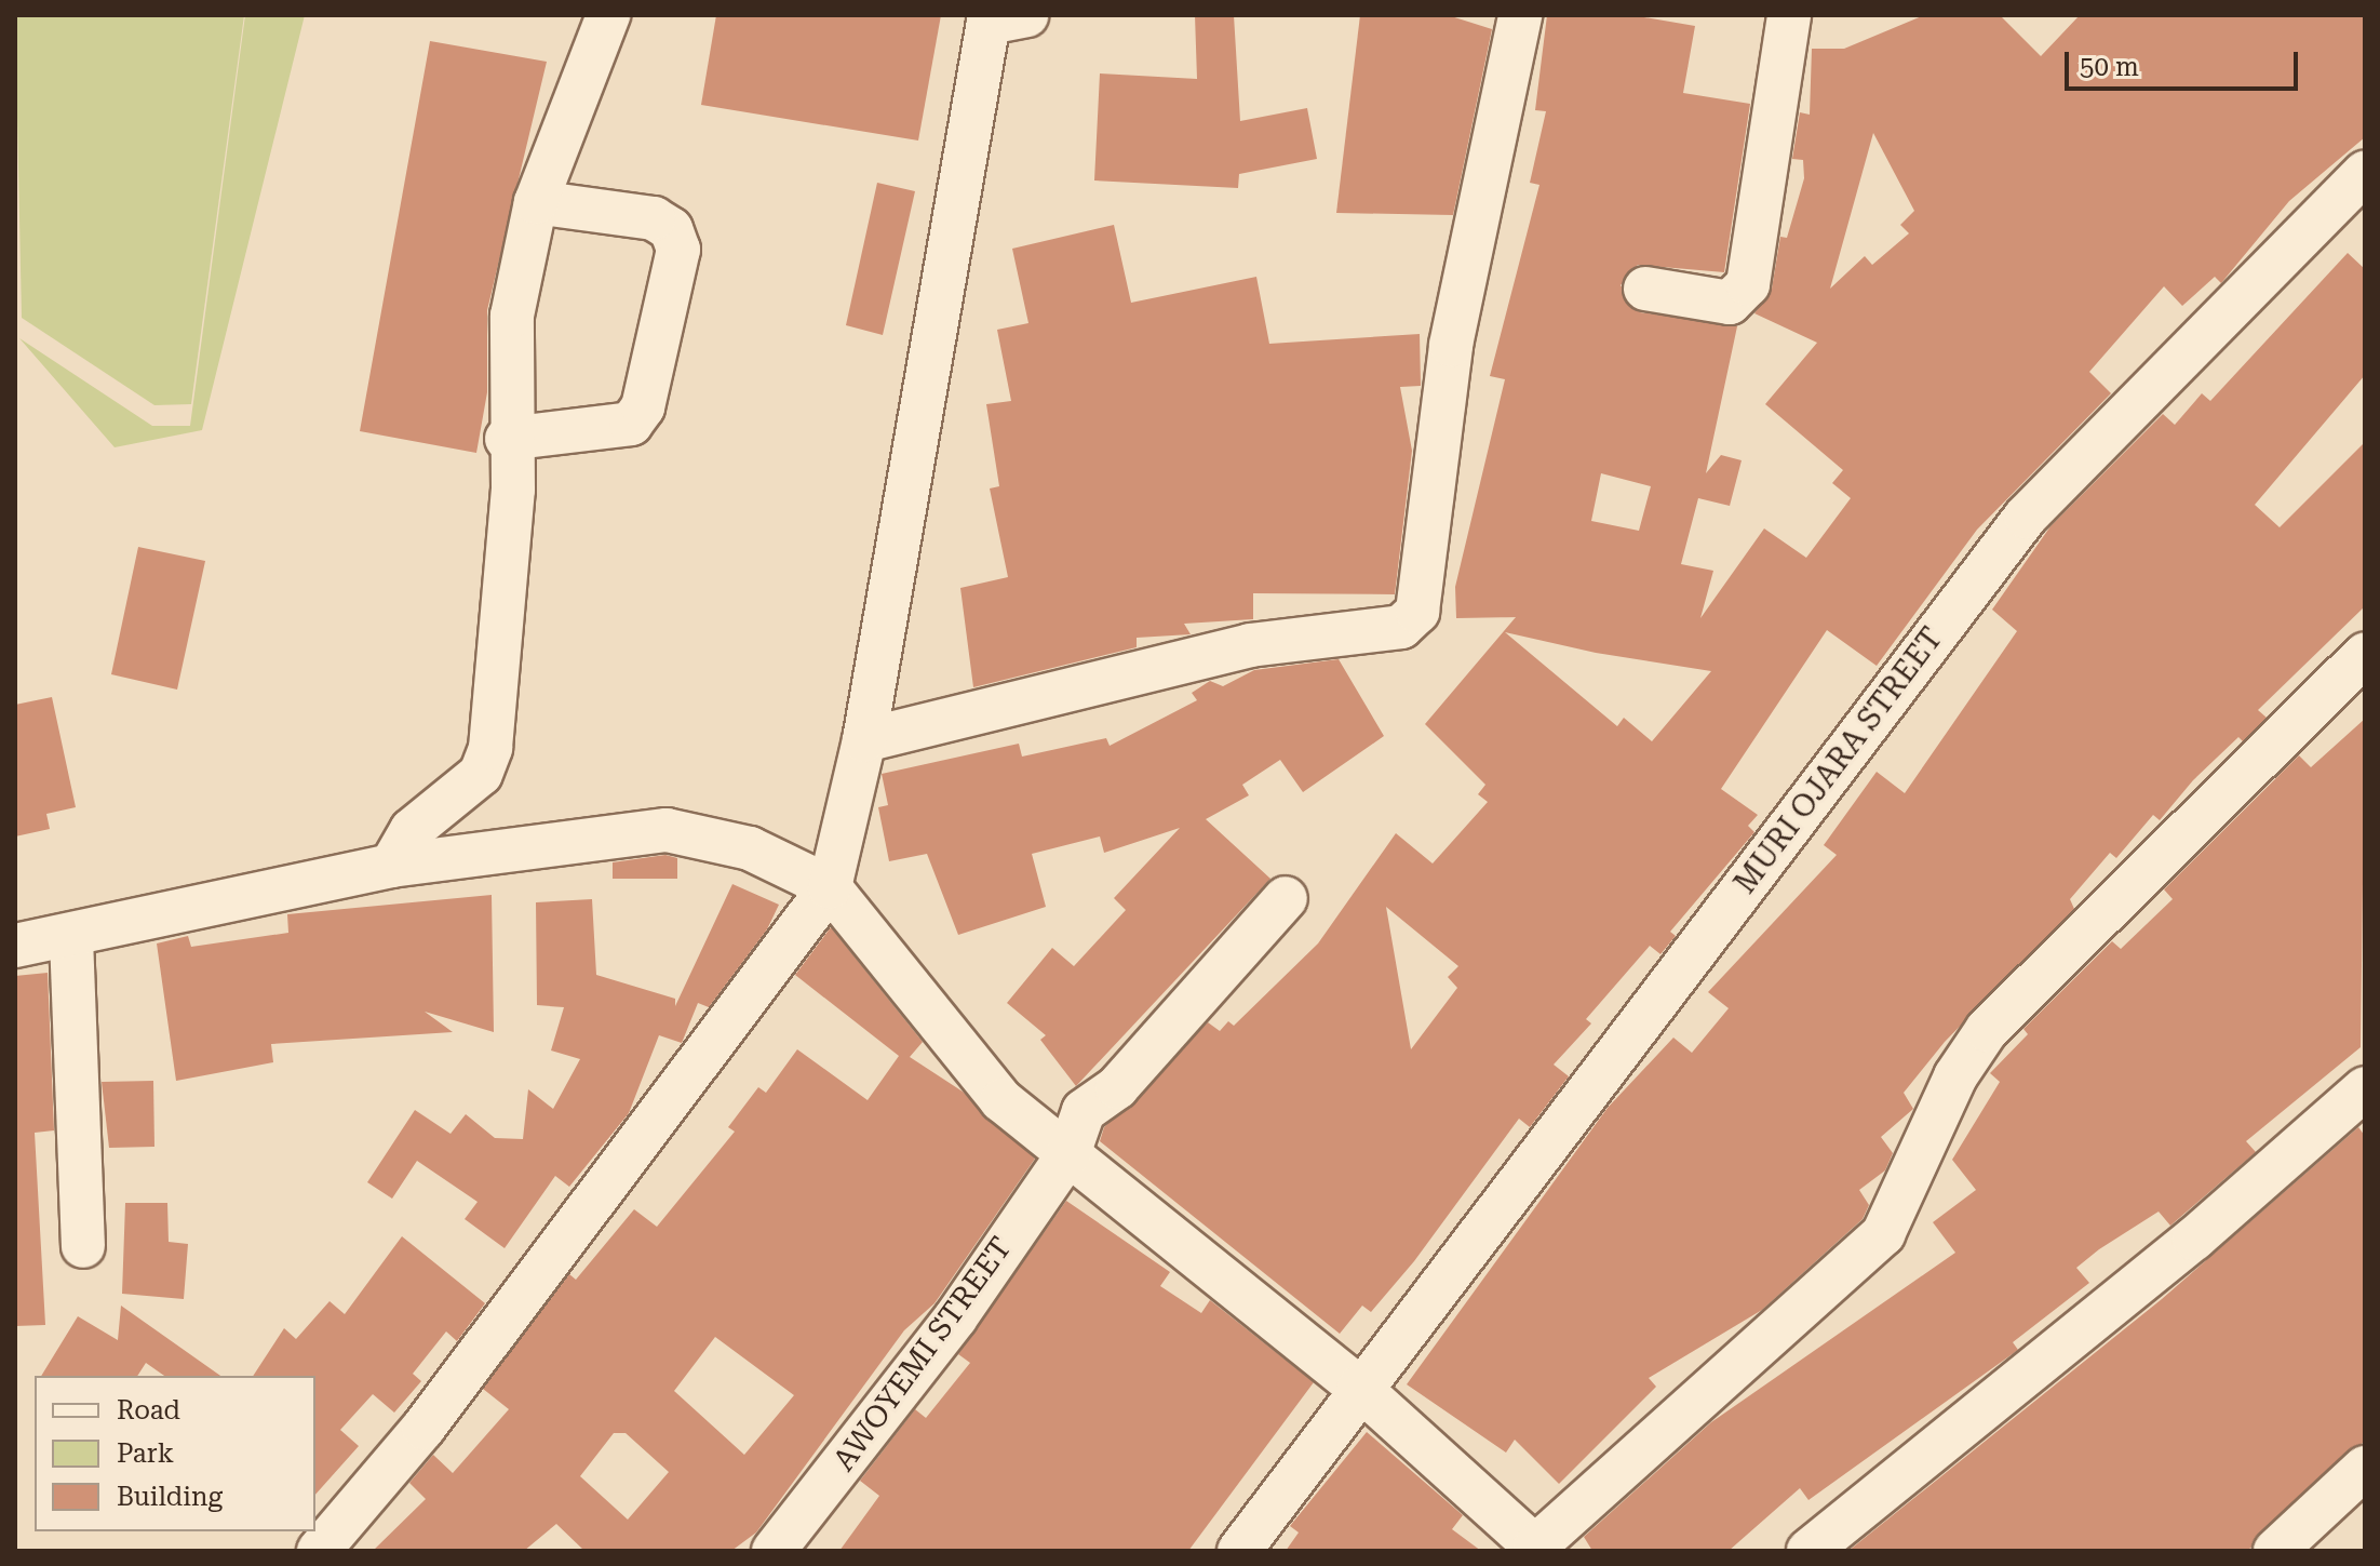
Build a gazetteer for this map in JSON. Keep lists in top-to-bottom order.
{
  "streets": {
    "street": ["MURI OJARA STREET", "AWOYEMI STREET"]
  },
  "legend": ["Road", "Park", "Building"],
  "scale_bar": "50 m"
}
